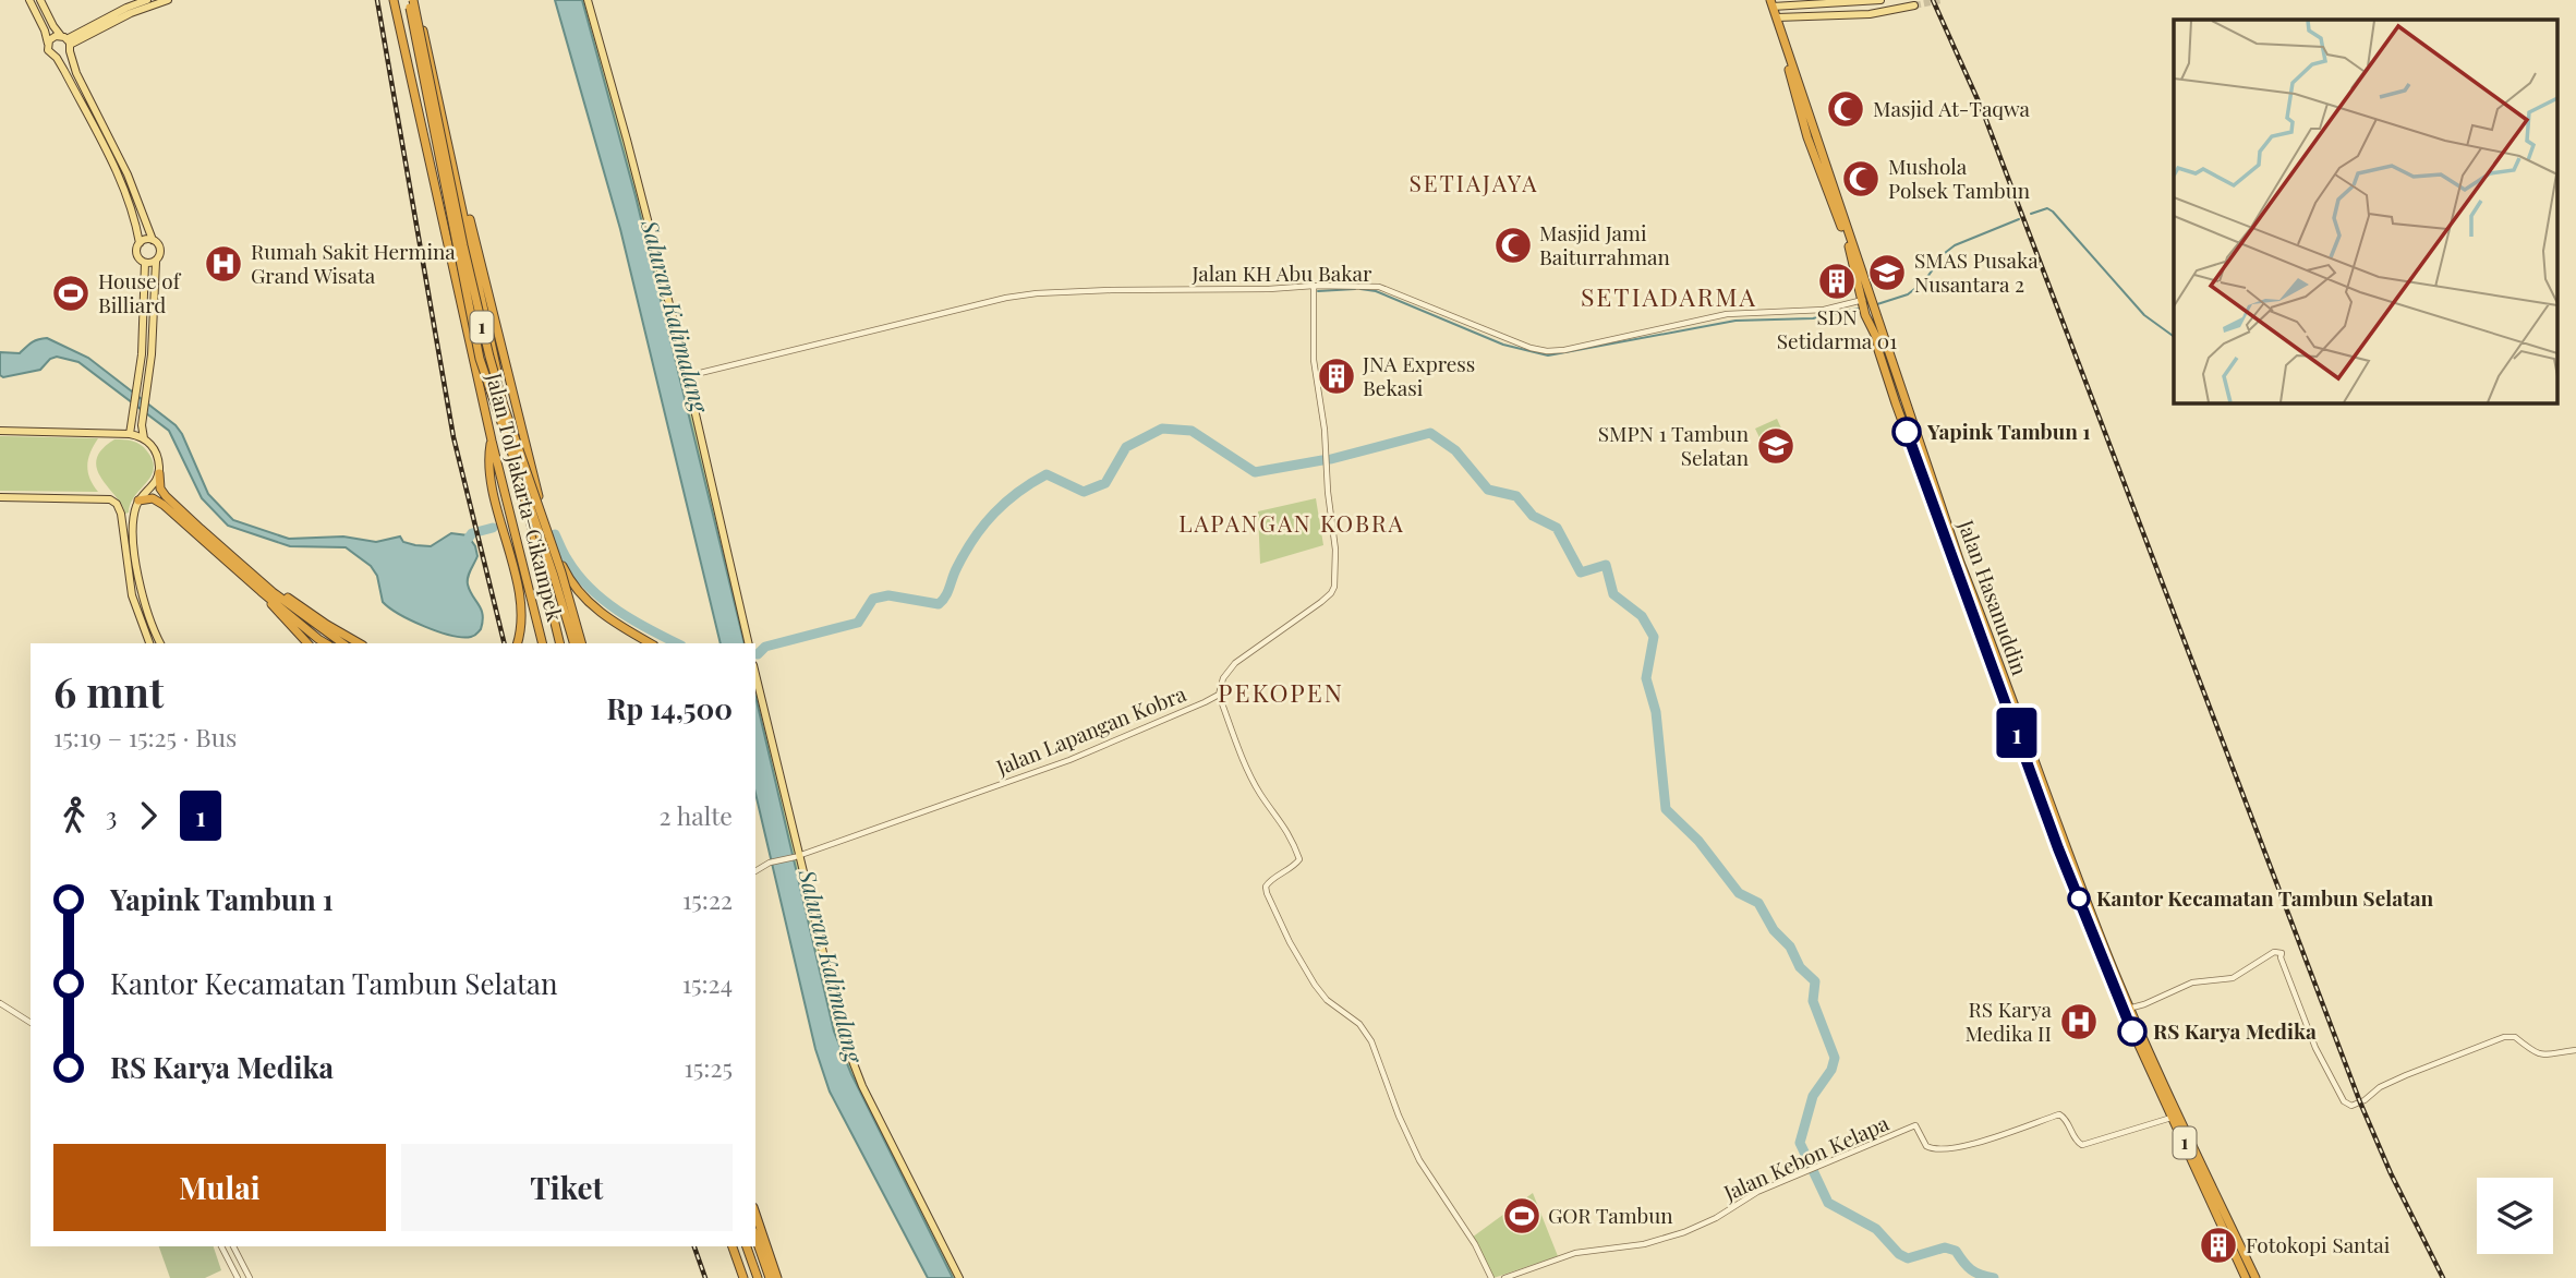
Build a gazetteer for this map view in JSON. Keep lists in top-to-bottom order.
{
  "streets": {
    "highway": ["1", "Jalan Tol Jakarta–Cikampek", "Jalan Hasanuddin"],
    "street": ["Jalan KH Abu Bakar", "Jalan Lapangan Kobra", "Jalan Kebon Kelapa"]
  },
  "crossings": [
    ["Jalan KH Abu Bakar", "Jalan Hasanuddin"],
    ["Jalan KH Abu Bakar", "Jalan Lapangan Kobra"],
    ["1", "Jalan Tol Jakarta–Cikampek"],
    ["Jalan Hasanuddin", "Jalan Kebon Kelapa"]
  ],
  "districts": [
    "SETIAJAYA",
    "SETIADARMA",
    "LAPANGAN KOBRA",
    "PEKOPEN"
  ],
  "water": ["Saluran Kalimalang"],
  "places": {
    "mosque": ["Masjid At-Taqwa", "Mushola Polsek Tambun", "Masjid Jami Baiturrahman"],
    "hospital": ["Rumah Sakit Hermina Grand Wisata", "RS Karya Medika II"],
    "school or university": ["SMAS Pusaka Nusantara 2", "SMPN 1 Tambun Selatan"],
    "building": ["SDN Setidarma 01", "JNA Express Bekasi", "Fotokopi Santai"],
    "sports": ["House of Billiard", "GOR Tambun"],
    "other": ["Yapink Tambun 1", "Kantor Kecamatan Tambun Selatan", "RS Karya Medika"]
  },
  "lines": ["bus line 1"],
  "page": {
    "on_map": "1",
    "heading": ["6 mnt", "15:19 – 15:25 · Bus", "Rp 14,500"],
    "legs": ["3", "1", "2 halte"],
    "list": [
      {
        "name": "Yapink Tambun 1",
        "value": "15:22"
      },
      {
        "name": "Kantor Kecamatan Tambun Selatan",
        "value": "15:24"
      },
      {
        "name": "RS Karya Medika",
        "value": "15:25"
      }
    ],
    "buttons": ["Mulai", "Tiket"]
  }
}
